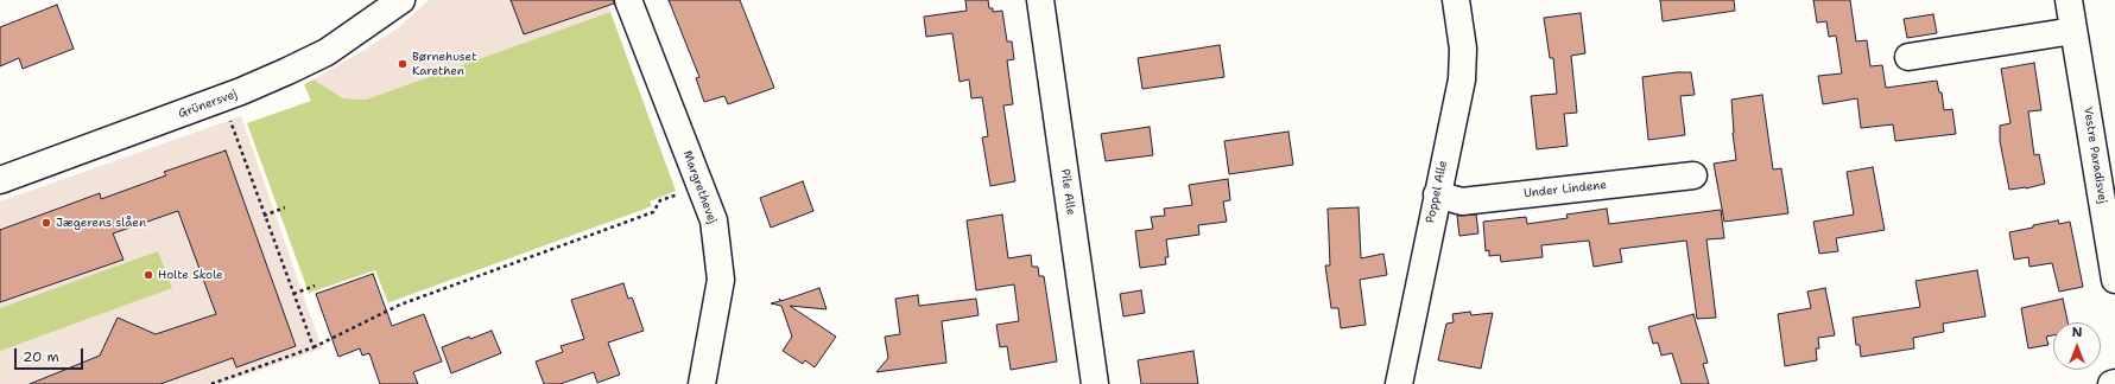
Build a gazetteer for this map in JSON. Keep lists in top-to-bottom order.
{
  "streets": {
    "street": [
      "Grünersvej",
      "Vestre Paradisvej",
      "Margrethevej",
      "Under Lindene",
      "Pile Alle",
      "Poppel Alle"
    ]
  },
  "crossings": [
    ["Under Lindene", "Poppel Alle"]
  ],
  "places": ["Børnehuset Karethen", "Jægerens slåen", "Holte Skole"],
  "scale_bar": "20 m",
  "north": "top"
}
